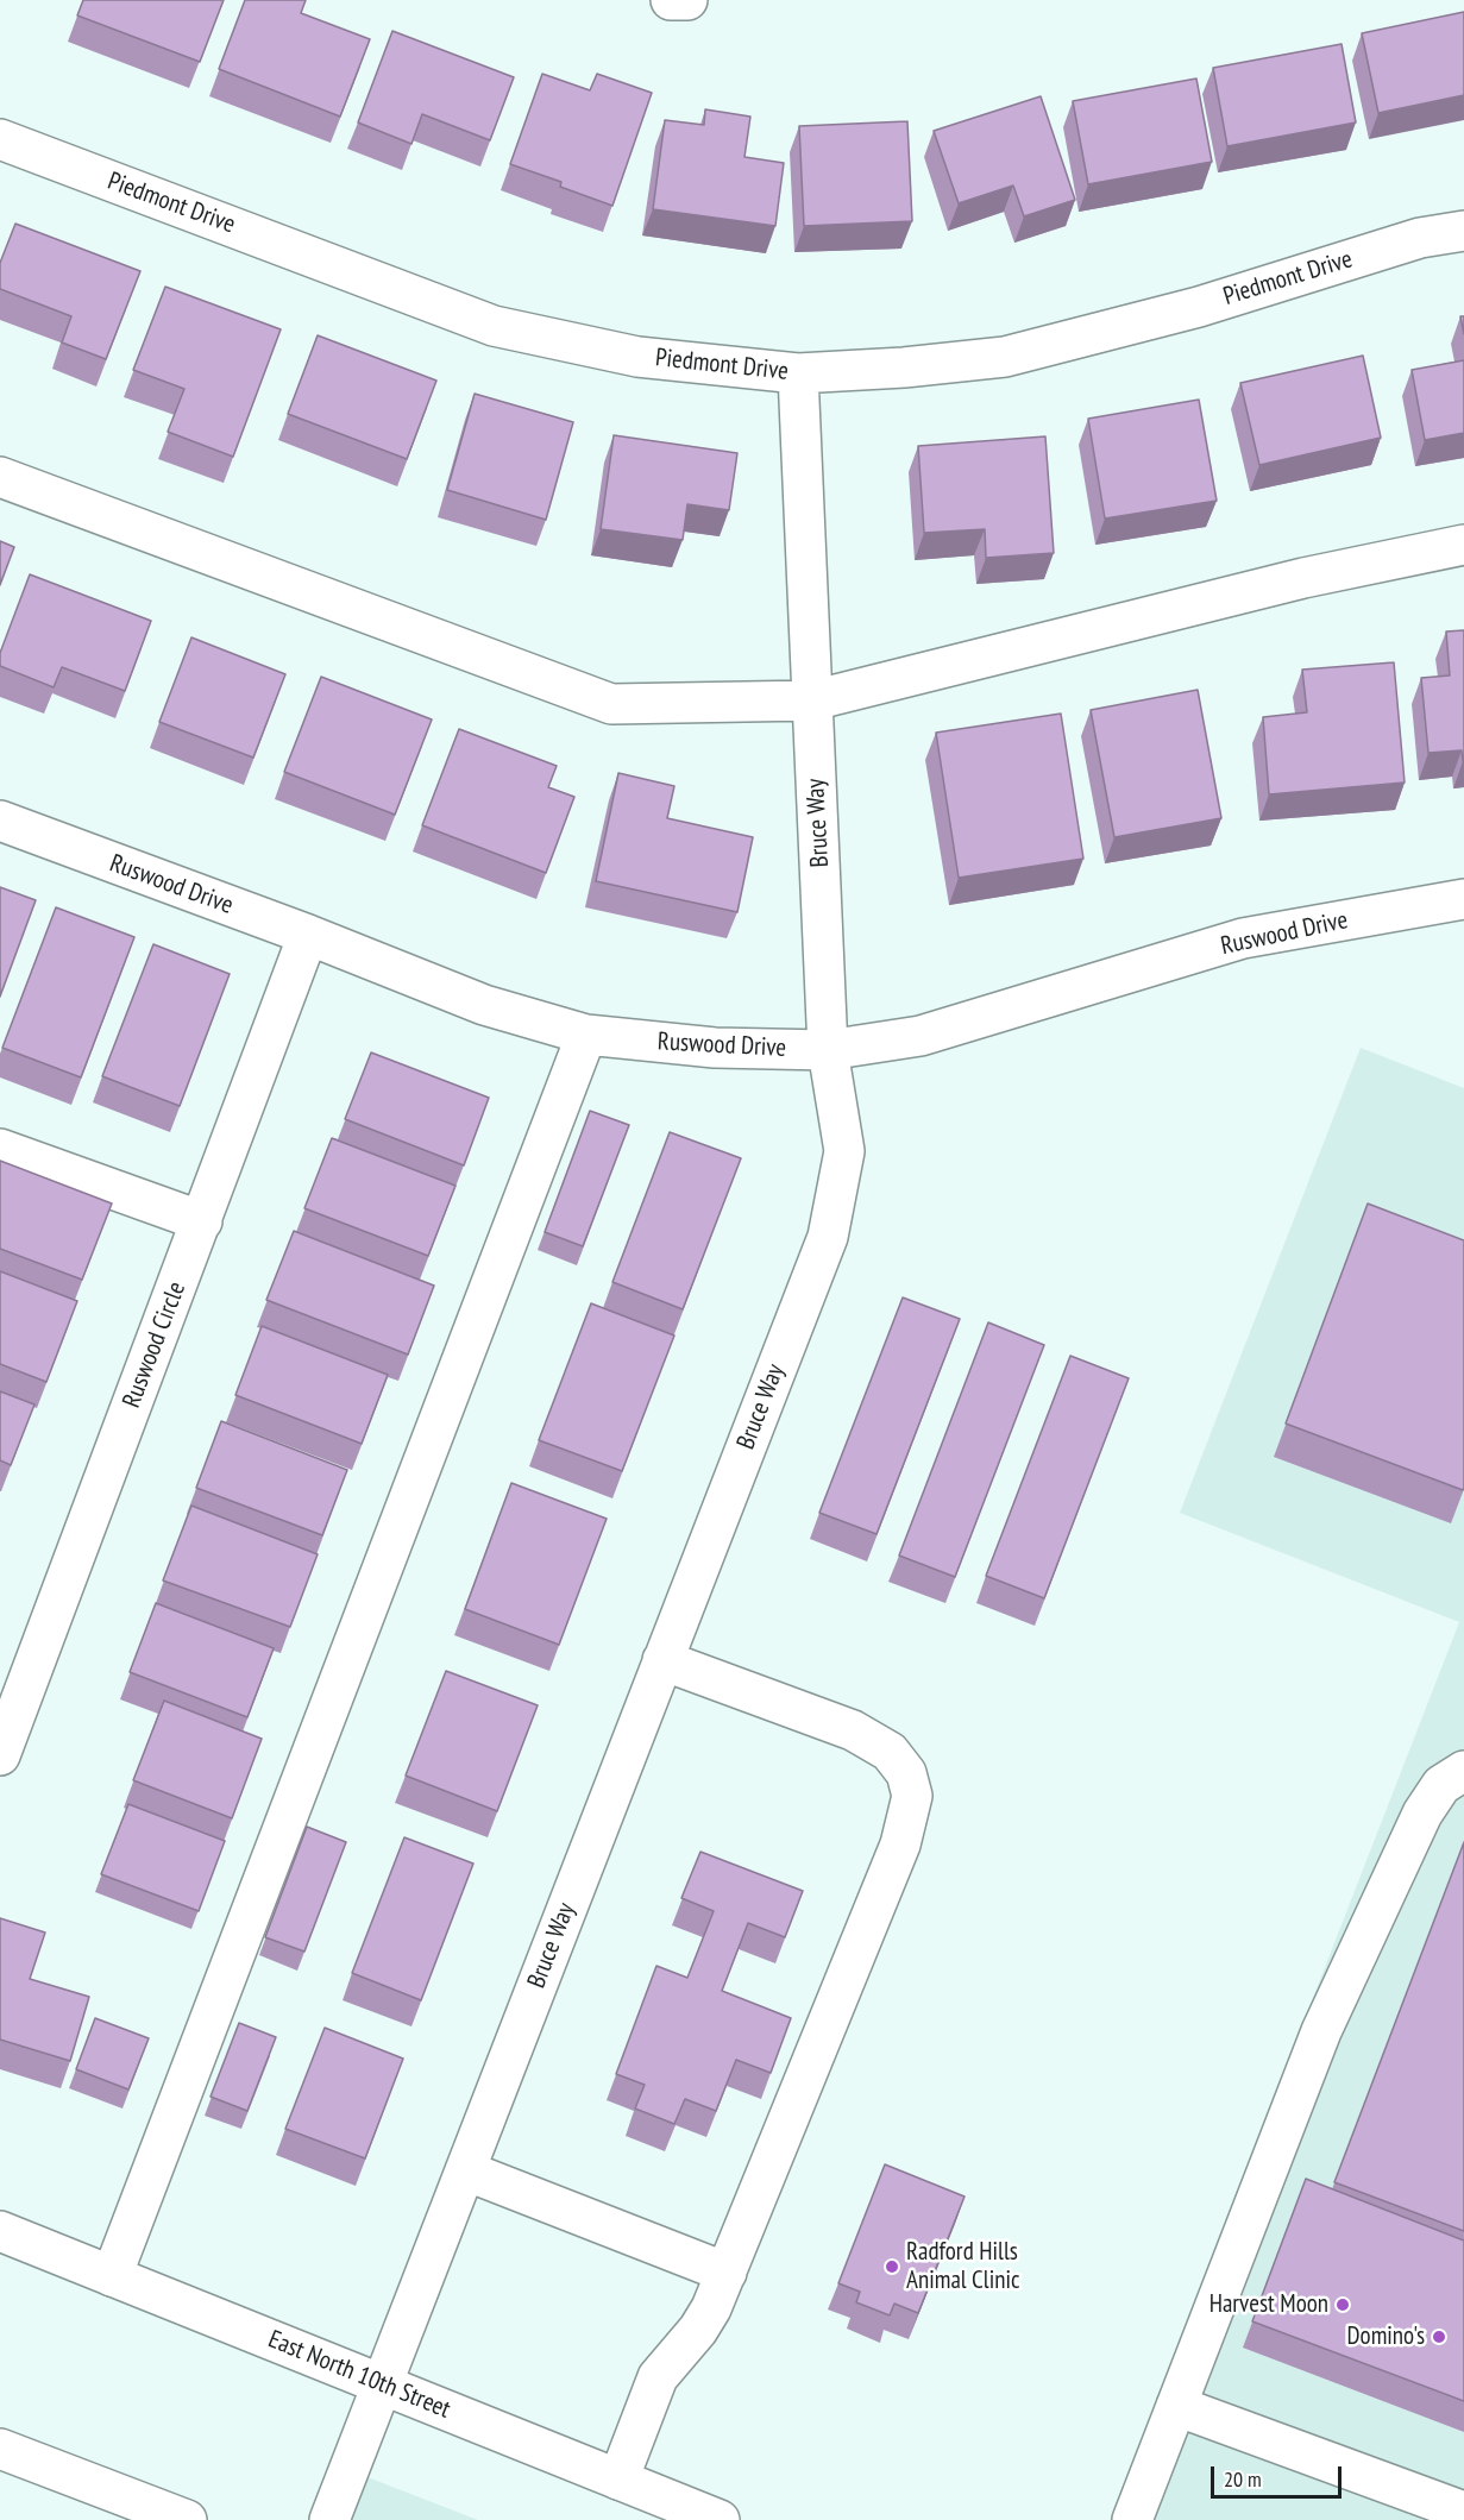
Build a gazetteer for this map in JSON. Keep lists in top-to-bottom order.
{
  "streets": {
    "street": [
      "Piedmont Drive",
      "Bruce Way",
      "Ruswood Drive",
      "Ruswood Circle",
      "East North 10th Street"
    ]
  },
  "crossings": [
    ["Piedmont Drive", "Bruce Way"],
    ["Bruce Way", "Ruswood Drive"],
    ["Bruce Way", "East North 10th Street"],
    ["Ruswood Drive", "Ruswood Circle"]
  ],
  "places": ["Radford Hills Animal Clinic", "Harvest Moon", "Domino's"],
  "scale_bar": "20 m"
}
